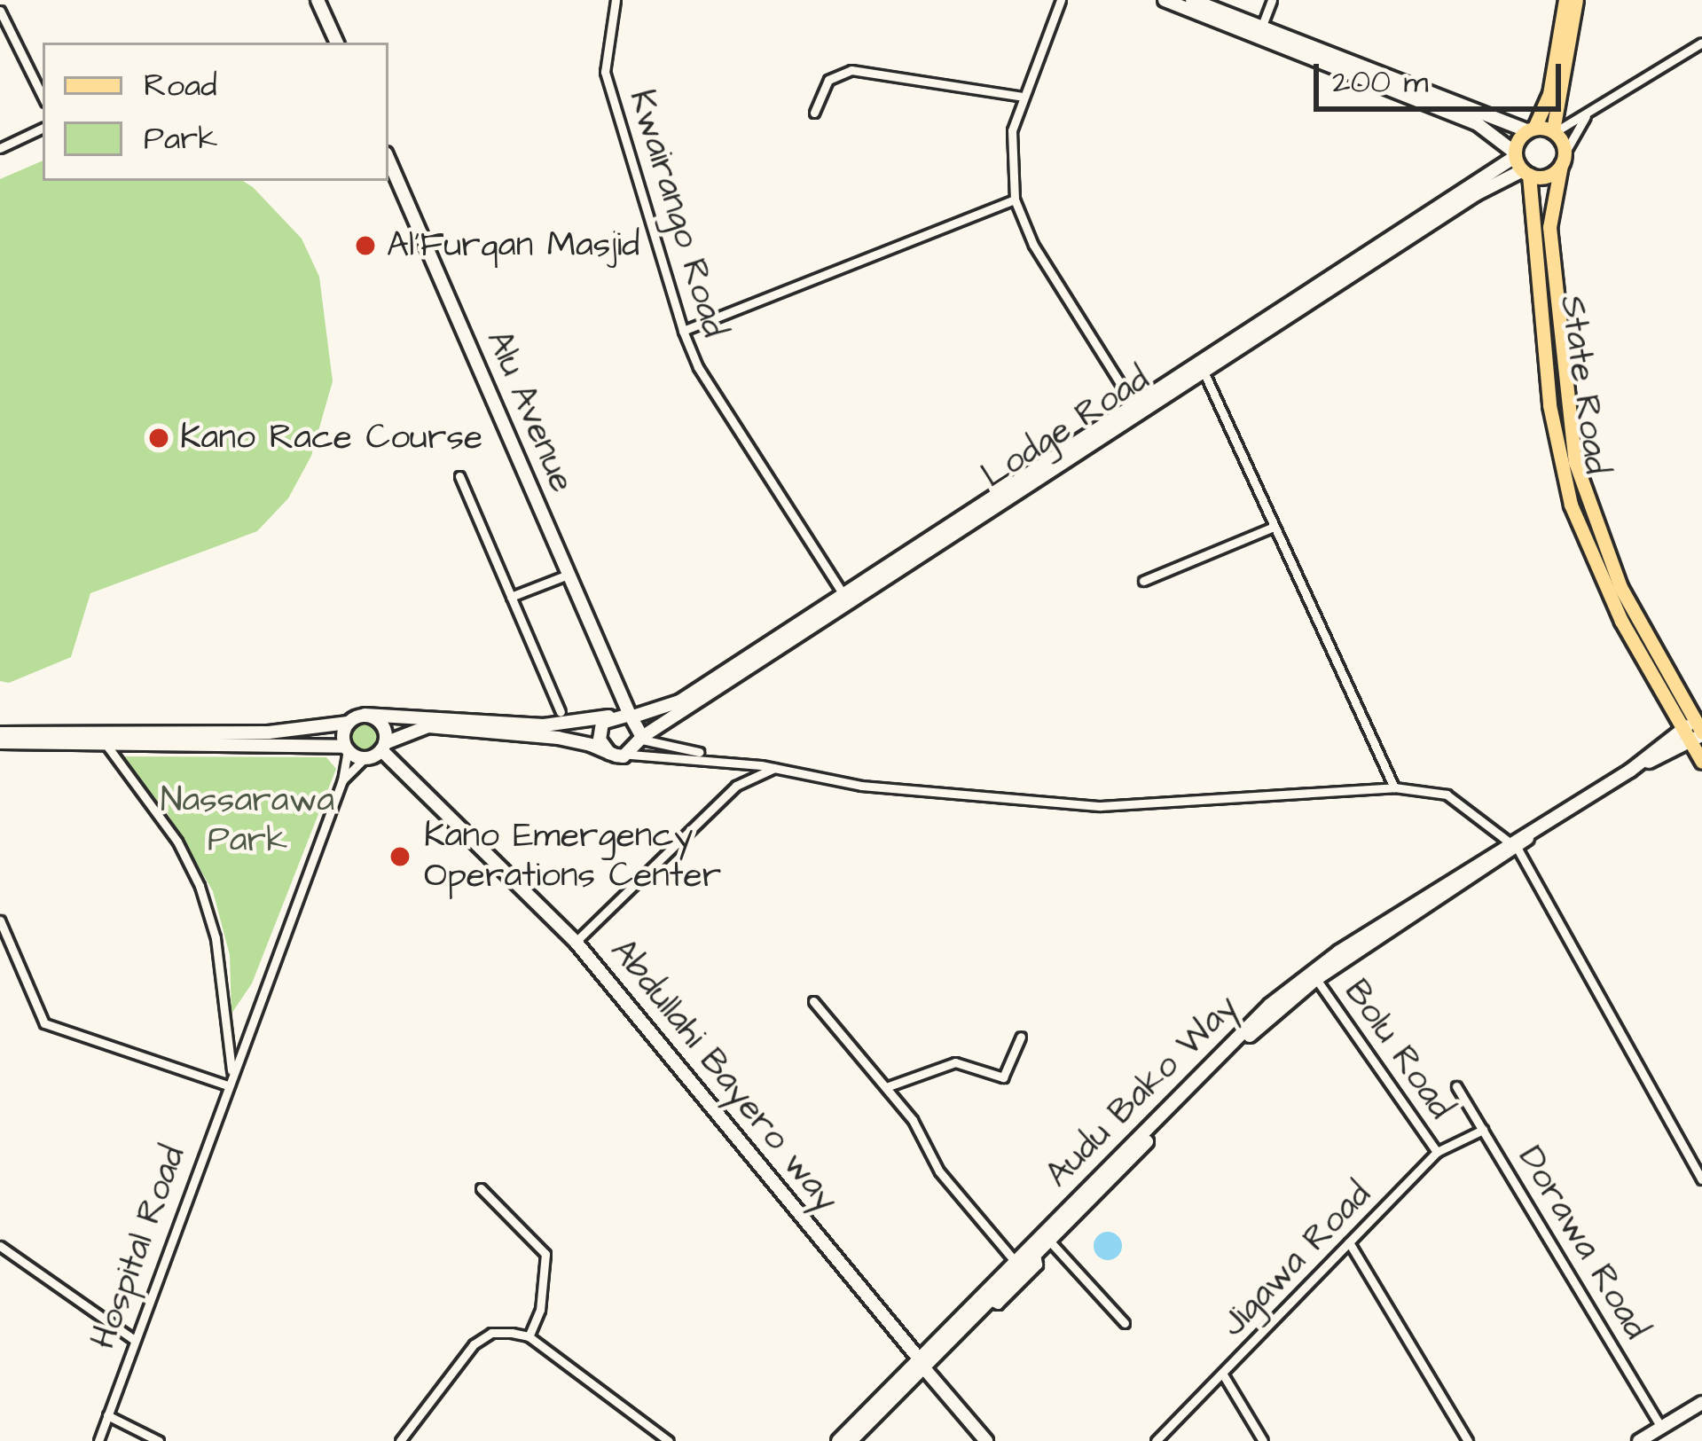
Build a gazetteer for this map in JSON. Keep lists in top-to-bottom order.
{
  "streets": {
    "main road": ["State Road"],
    "street": [
      "Kwairango Road",
      "Alu Avenue",
      "Lodge Road",
      "Bolu Road",
      "Abdullahi Bayero way",
      "Audu Bako Way",
      "Dorawa Road",
      "Hospital Road",
      "Jigawa Road"
    ]
  },
  "crossings": [
    ["Kwairango Road", "Lodge Road"],
    ["State Road", "Lodge Road"],
    ["State Road", "Audu Bako Way"],
    ["Alu Avenue", "Lodge Road"],
    ["Lodge Road", "Abdullahi Bayero way"],
    ["Lodge Road", "Hospital Road"],
    ["Bolu Road", "Audu Bako Way"],
    ["Bolu Road", "Jigawa Road"],
    ["Abdullahi Bayero way", "Audu Bako Way"],
    ["Abdullahi Bayero way", "Hospital Road"],
    ["Dorawa Road", "Jigawa Road"]
  ],
  "parks": ["Nassarawa Park"],
  "places": ["Al'Furqan Masjid", "Kano Race Course", "Kano Emergency Operations Center"],
  "legend": ["Road", "Park"],
  "scale_bar": "200 m"
}
